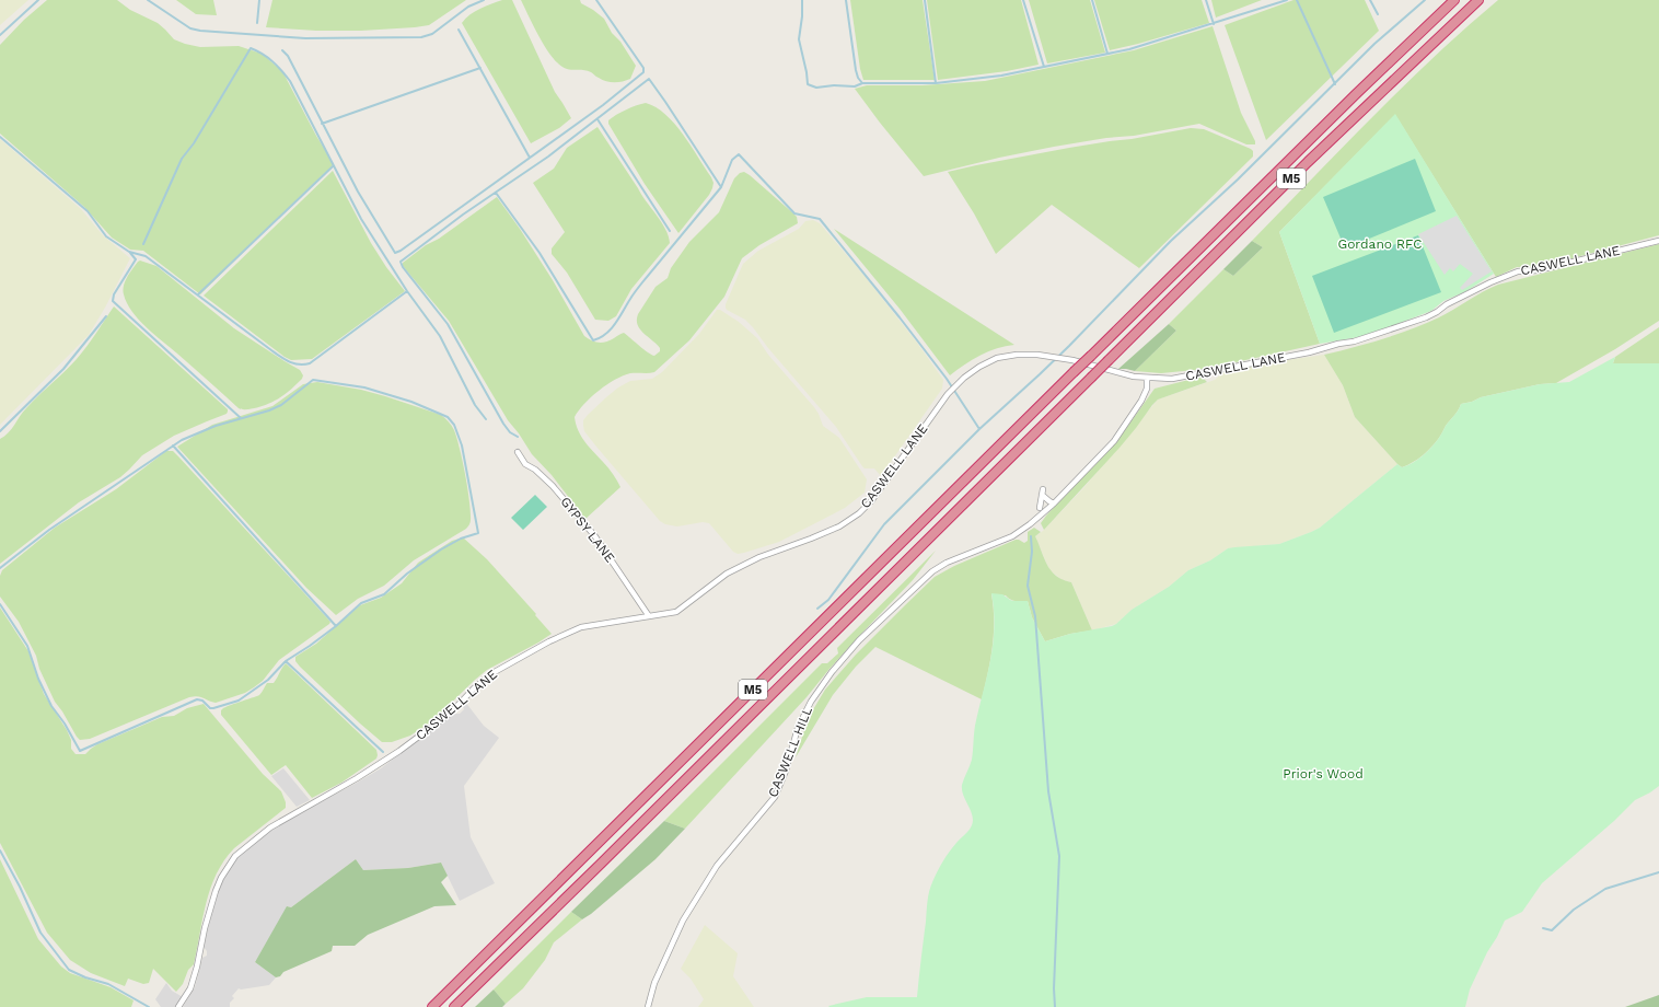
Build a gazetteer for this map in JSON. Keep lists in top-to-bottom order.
{
  "streets": {
    "highway": ["M5"],
    "street": ["CASWELL LANE", "GYPSY LANE", "CASWELL HILL"]
  },
  "crossings": [
    ["CASWELL LANE", "GYPSY LANE"],
    ["CASWELL LANE", "CASWELL HILL"]
  ],
  "parks": ["Gordano RFC", "Prior's Wood"]
}
